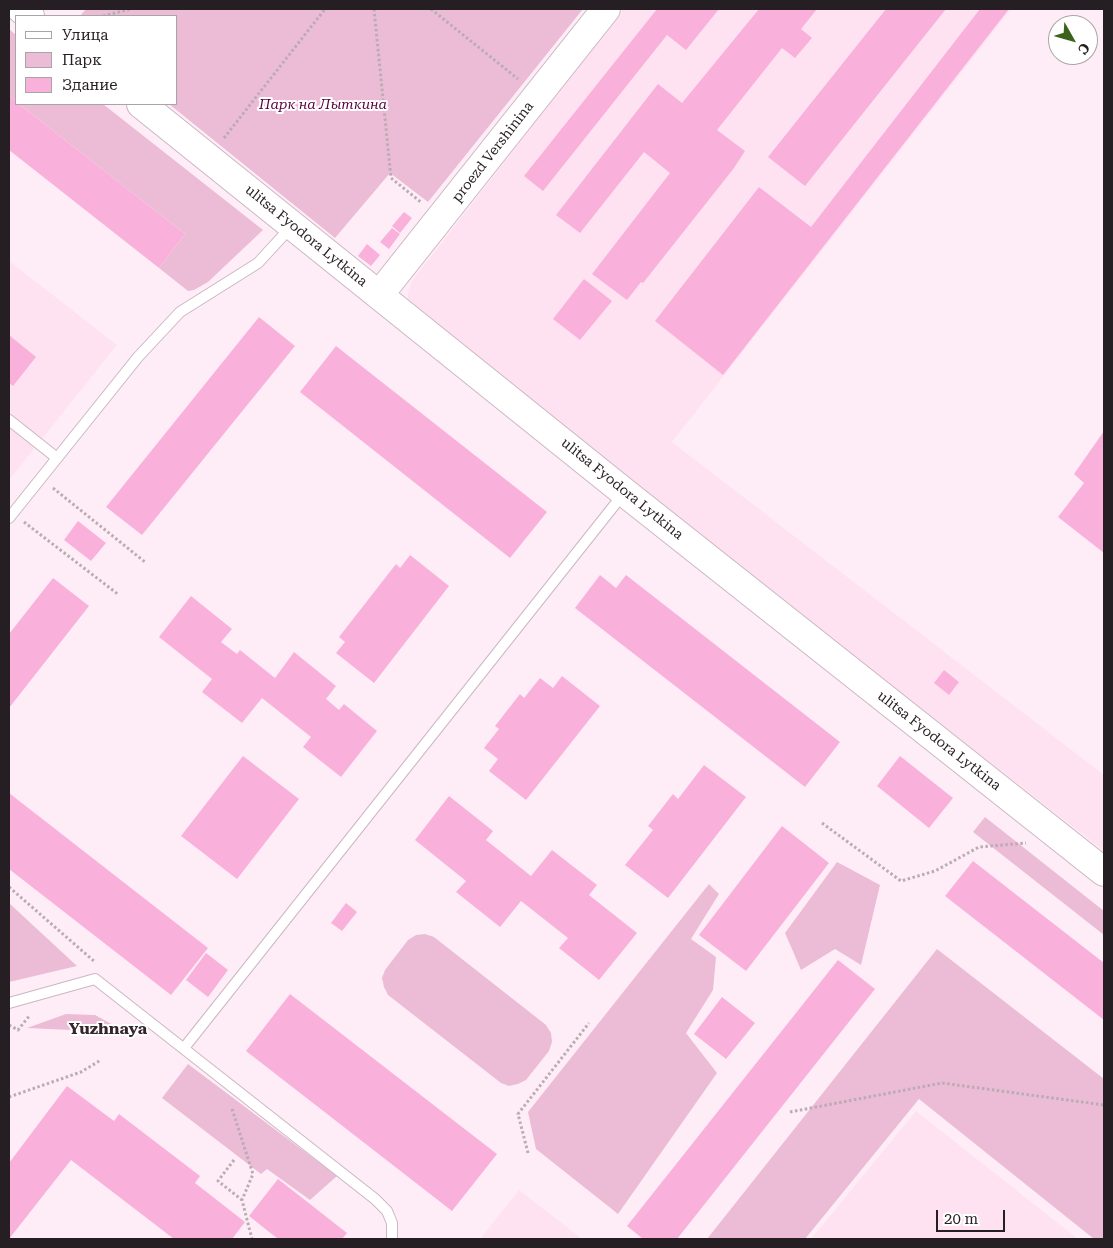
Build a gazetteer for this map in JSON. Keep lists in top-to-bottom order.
{
  "streets": {
    "street": ["proezd Vershinina", "ulitsa Fyodora Lytkina"]
  },
  "crossings": [
    ["proezd Vershinina", "ulitsa Fyodora Lytkina"]
  ],
  "districts": ["Yuzhnaya"],
  "parks": ["Парк на Лыткина"],
  "legend": ["Улица", "Парк", "Здание"],
  "scale_bar": "20 m",
  "north": "bottom right"
}
